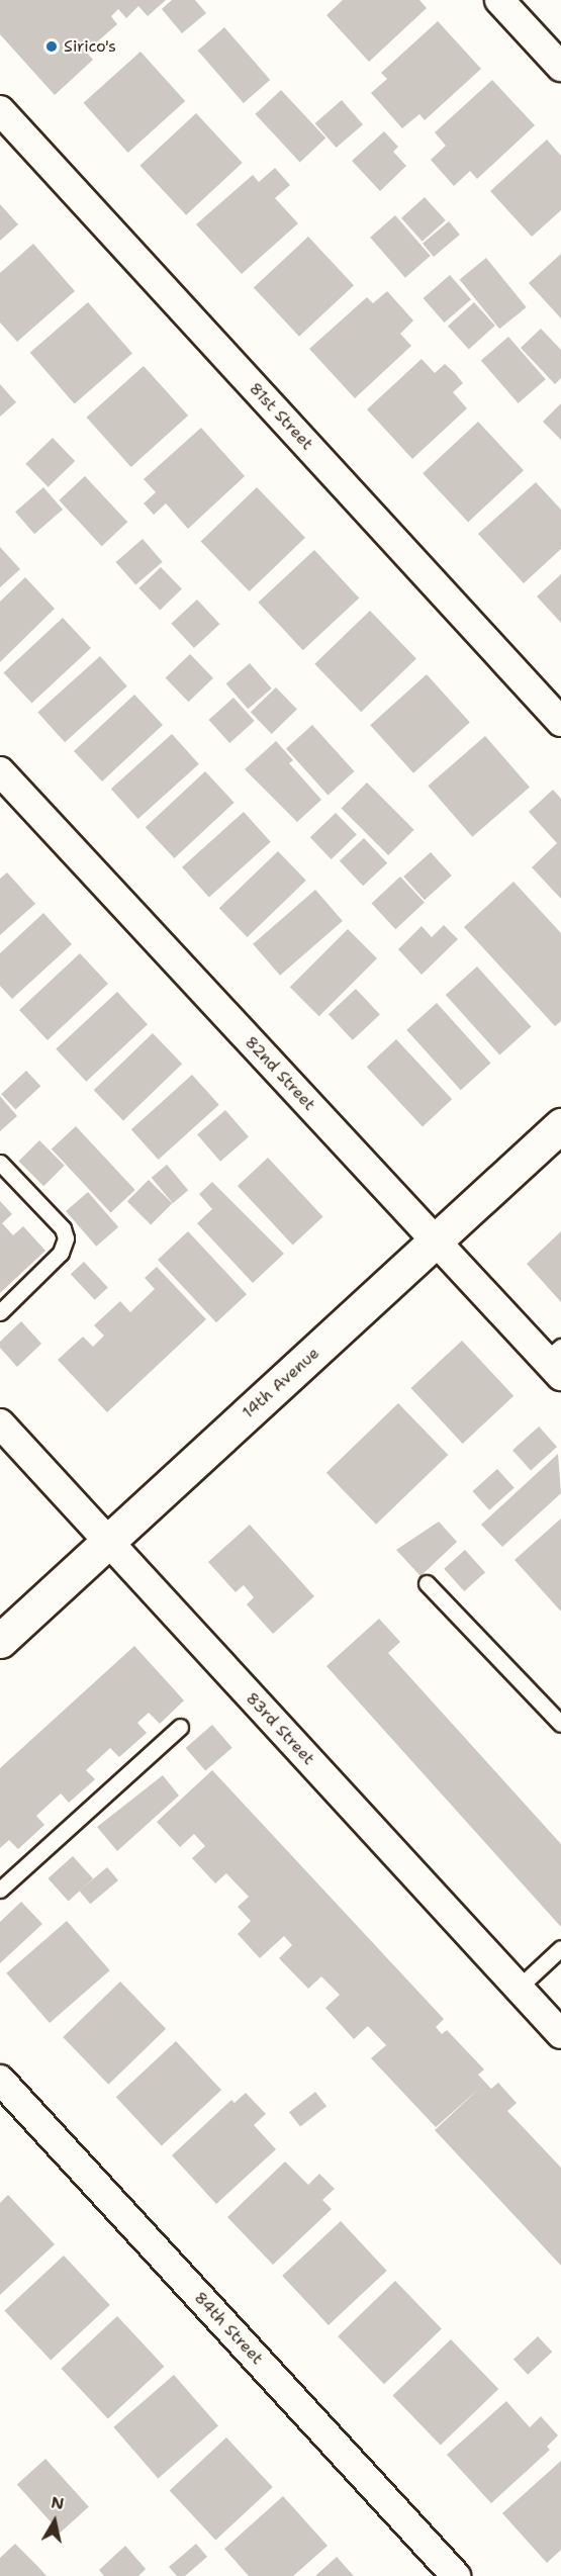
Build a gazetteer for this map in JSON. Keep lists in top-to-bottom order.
{
  "streets": {
    "main road": ["14th Avenue"],
    "street": [
      "81st Street",
      "82nd Street",
      "83rd Street",
      "84th Street"
    ]
  },
  "crossings": [
    ["82nd Street", "14th Avenue"],
    ["14th Avenue", "83rd Street"]
  ],
  "places": ["Sirico's"],
  "north": "top"
}
